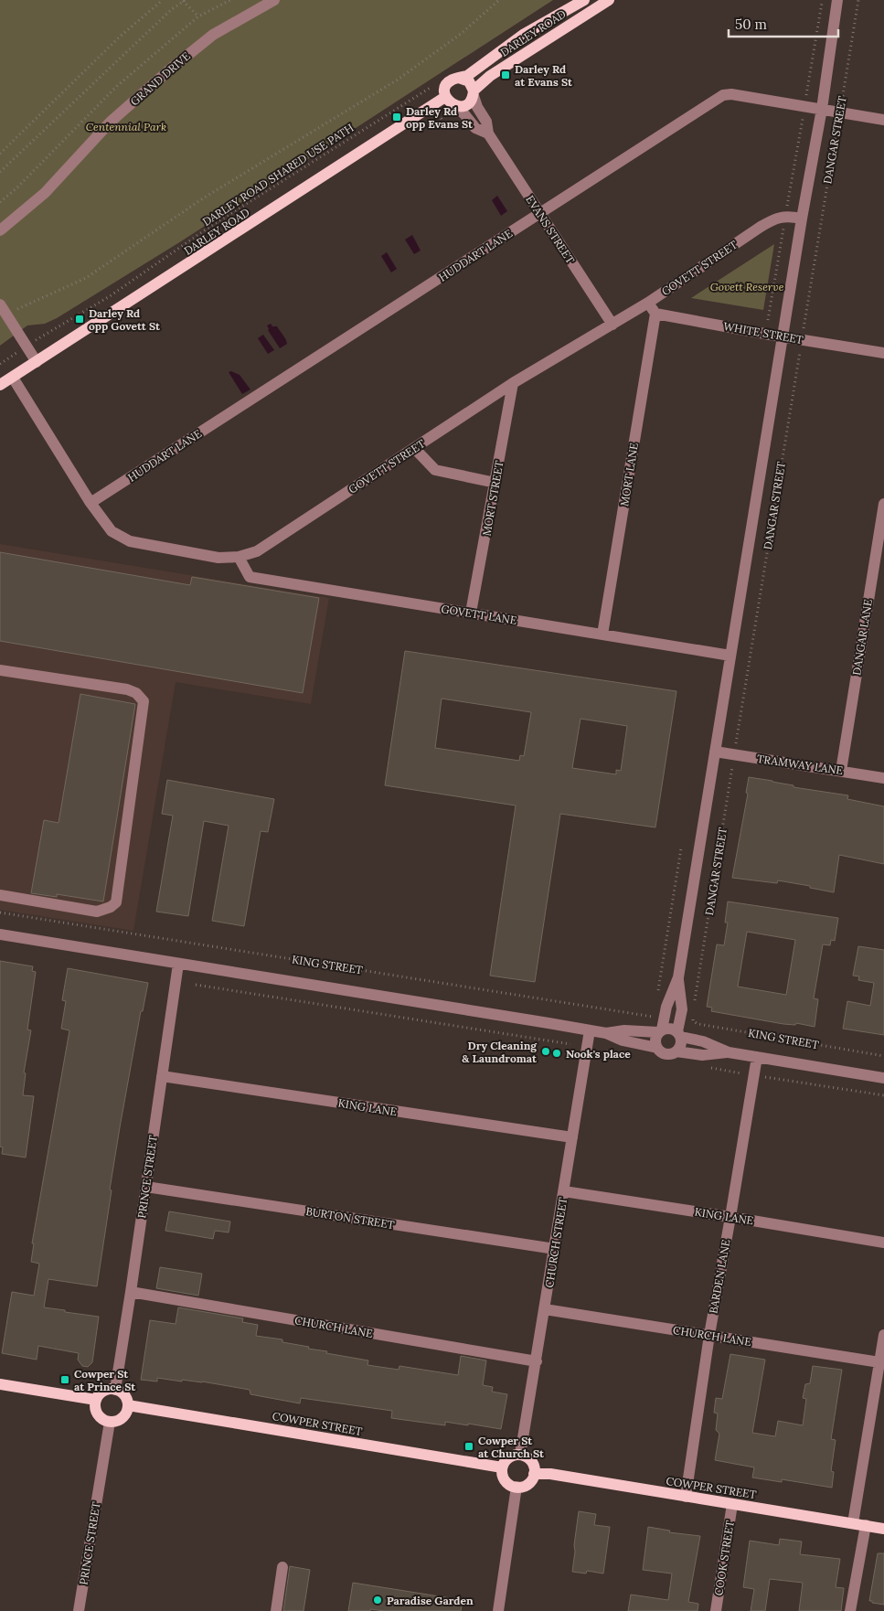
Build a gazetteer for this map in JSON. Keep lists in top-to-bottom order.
{
  "streets": {
    "main road": ["DARLEY ROAD", "COWPER STREET"],
    "street": [
      "GRAND DRIVE",
      "DANGAR STREET",
      "EVANS STREET",
      "HUDDART LANE",
      "GOVETT STREET",
      "WHITE STREET",
      "MORT LANE",
      "MORT STREET",
      "GOVETT LANE",
      "DANGAR LANE",
      "TRAMWAY LANE",
      "KING STREET",
      "KING LANE",
      "PRINCE STREET",
      "BURTON STREET",
      "CHURCH STREET",
      "BARDEN LANE",
      "CHURCH LANE",
      "COOK STREET"
    ],
    "path": ["DARLEY ROAD SHARED USE PATH"]
  },
  "crossings": [
    ["DARLEY ROAD", "EVANS STREET"],
    ["DARLEY ROAD", "GOVETT STREET"],
    ["DANGAR STREET", "HUDDART LANE"],
    ["DANGAR STREET", "GOVETT STREET"],
    ["DANGAR STREET", "WHITE STREET"],
    ["DANGAR STREET", "GOVETT LANE"],
    ["DANGAR STREET", "TRAMWAY LANE"],
    ["DANGAR STREET", "KING STREET"],
    ["EVANS STREET", "HUDDART LANE"],
    ["EVANS STREET", "GOVETT STREET"],
    ["HUDDART LANE", "GOVETT STREET"],
    ["GOVETT STREET", "MORT STREET"],
    ["GOVETT STREET", "GOVETT LANE"],
    ["WHITE STREET", "MORT LANE"],
    ["MORT LANE", "GOVETT LANE"],
    ["MORT STREET", "GOVETT LANE"],
    ["DANGAR LANE", "TRAMWAY LANE"],
    ["KING STREET", "PRINCE STREET"],
    ["KING STREET", "CHURCH STREET"],
    ["KING STREET", "BARDEN LANE"],
    ["KING LANE", "PRINCE STREET"],
    ["KING LANE", "CHURCH STREET"],
    ["KING LANE", "BARDEN LANE"],
    ["PRINCE STREET", "BURTON STREET"],
    ["PRINCE STREET", "CHURCH LANE"],
    ["PRINCE STREET", "COWPER STREET"],
    ["BURTON STREET", "CHURCH STREET"],
    ["CHURCH STREET", "CHURCH LANE"],
    ["CHURCH STREET", "COWPER STREET"],
    ["BARDEN LANE", "CHURCH LANE"],
    ["BARDEN LANE", "COWPER STREET"],
    ["COWPER STREET", "COOK STREET"]
  ],
  "parks": ["Centennial Park", "Govett Reserve"],
  "places": {
    "transit": [
      "Darley Rd at Evans St",
      "Darley Rd opp Evans St",
      "Darley Rd opp Govett St",
      "Cowper St at Prince St",
      "Cowper St at Church St"
    ],
    "other": ["Dry Cleaning & Laundromat", "Nook's place", "Paradise Garden"]
  },
  "scale_bar": "50 m"
}
